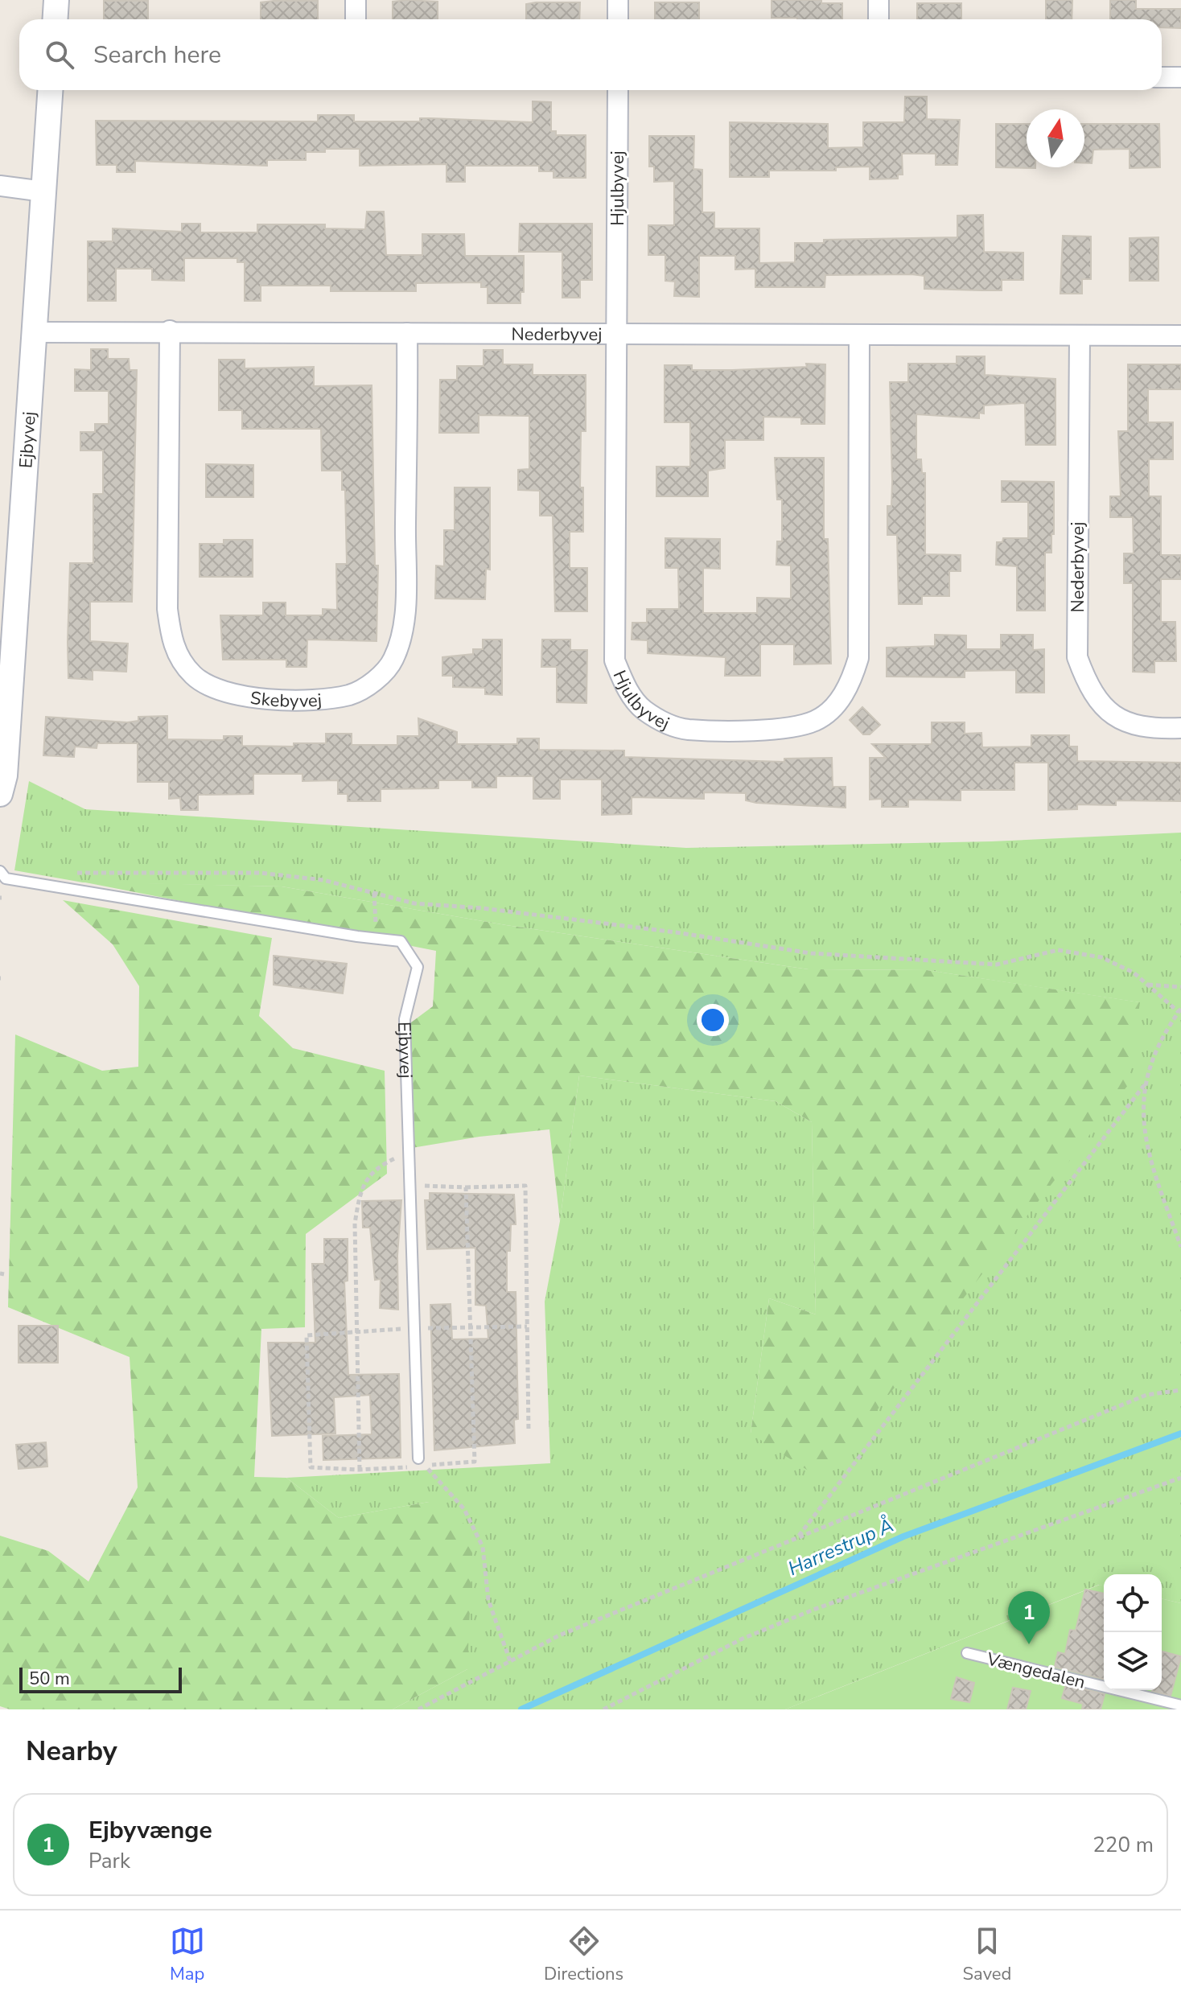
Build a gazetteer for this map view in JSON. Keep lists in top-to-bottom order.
{
  "streets": {
    "street": [
      "Hjulbyvej",
      "Nederbyvej",
      "Ejbyvej",
      "Skebyvej"
    ],
    "lane": ["Vængedalen"]
  },
  "crossings": [
    ["Hjulbyvej", "Nederbyvej"],
    ["Nederbyvej", "Ejbyvej"],
    ["Nederbyvej", "Skebyvej"]
  ],
  "water": ["Harrestrup Å"],
  "scale_bar": "50 m",
  "north": "top",
  "page": {
    "search": "Search here",
    "pins": "1",
    "scale": "50 m",
    "heading": "Nearby",
    "list": [
      {
        "mark": "1",
        "name": "Ejbyvænge",
        "note": "Park",
        "value": "220 m"
      }
    ],
    "nav": ["Map", "Directions", "Saved"]
  }
}
